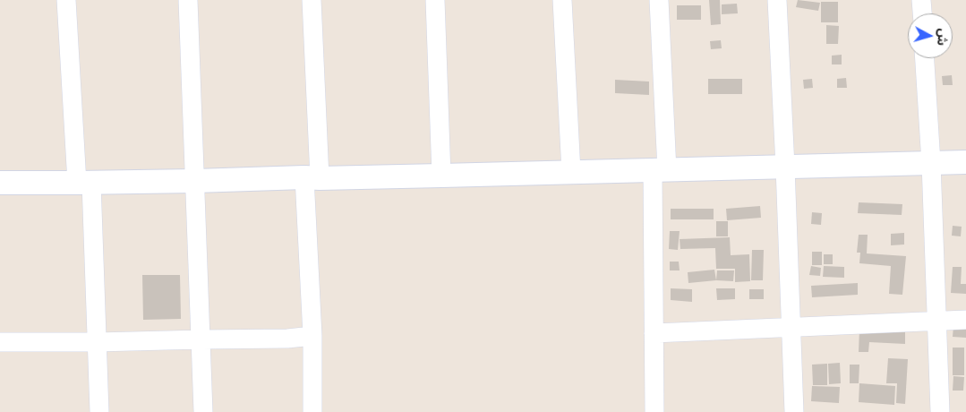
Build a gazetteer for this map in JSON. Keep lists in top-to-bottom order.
{
  "north": "right"
}
